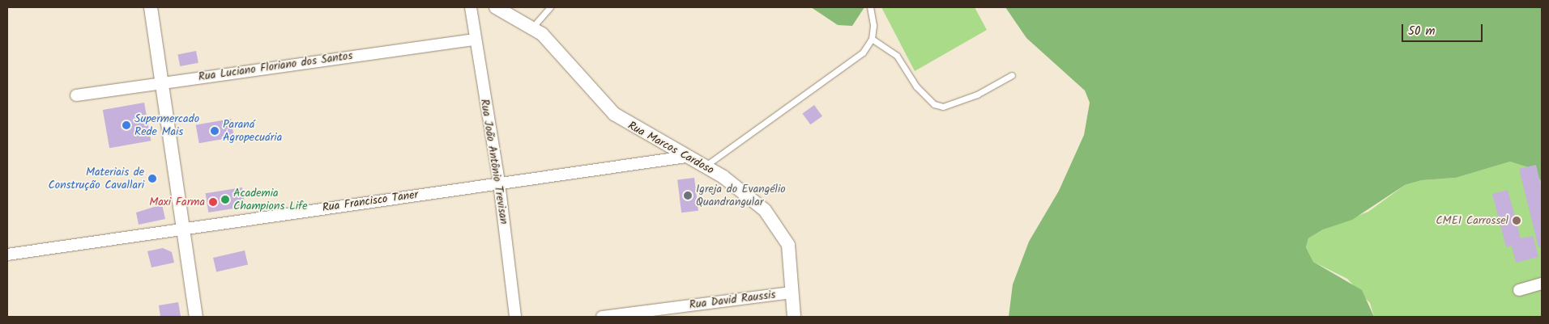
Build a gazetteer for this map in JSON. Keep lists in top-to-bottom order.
{
  "streets": {
    "street": [
      "Rua Luciano Floriano dos Santos",
      "Rua Marcos Cardoso",
      "Rua João Antônio Trevisan",
      "Rua Francisco Taner",
      "Rua David Raussis"
    ]
  },
  "crossings": [
    ["Rua Luciano Floriano dos Santos", "Rua João Antônio Trevisan"],
    ["Rua Marcos Cardoso", "Rua Francisco Taner"],
    ["Rua Marcos Cardoso", "Rua David Raussis"],
    ["Rua João Antônio Trevisan", "Rua Francisco Taner"]
  ],
  "places": [
    "Supermercado Rede Mais",
    "Paraná Agropecuária",
    "Materiais de Construção Cavallari",
    "Igreja do Evangélio Quandrangular",
    "Academia Champions Life",
    "Maxi Farma",
    "CMEI Carrossel"
  ],
  "scale_bar": "50 m"
}
